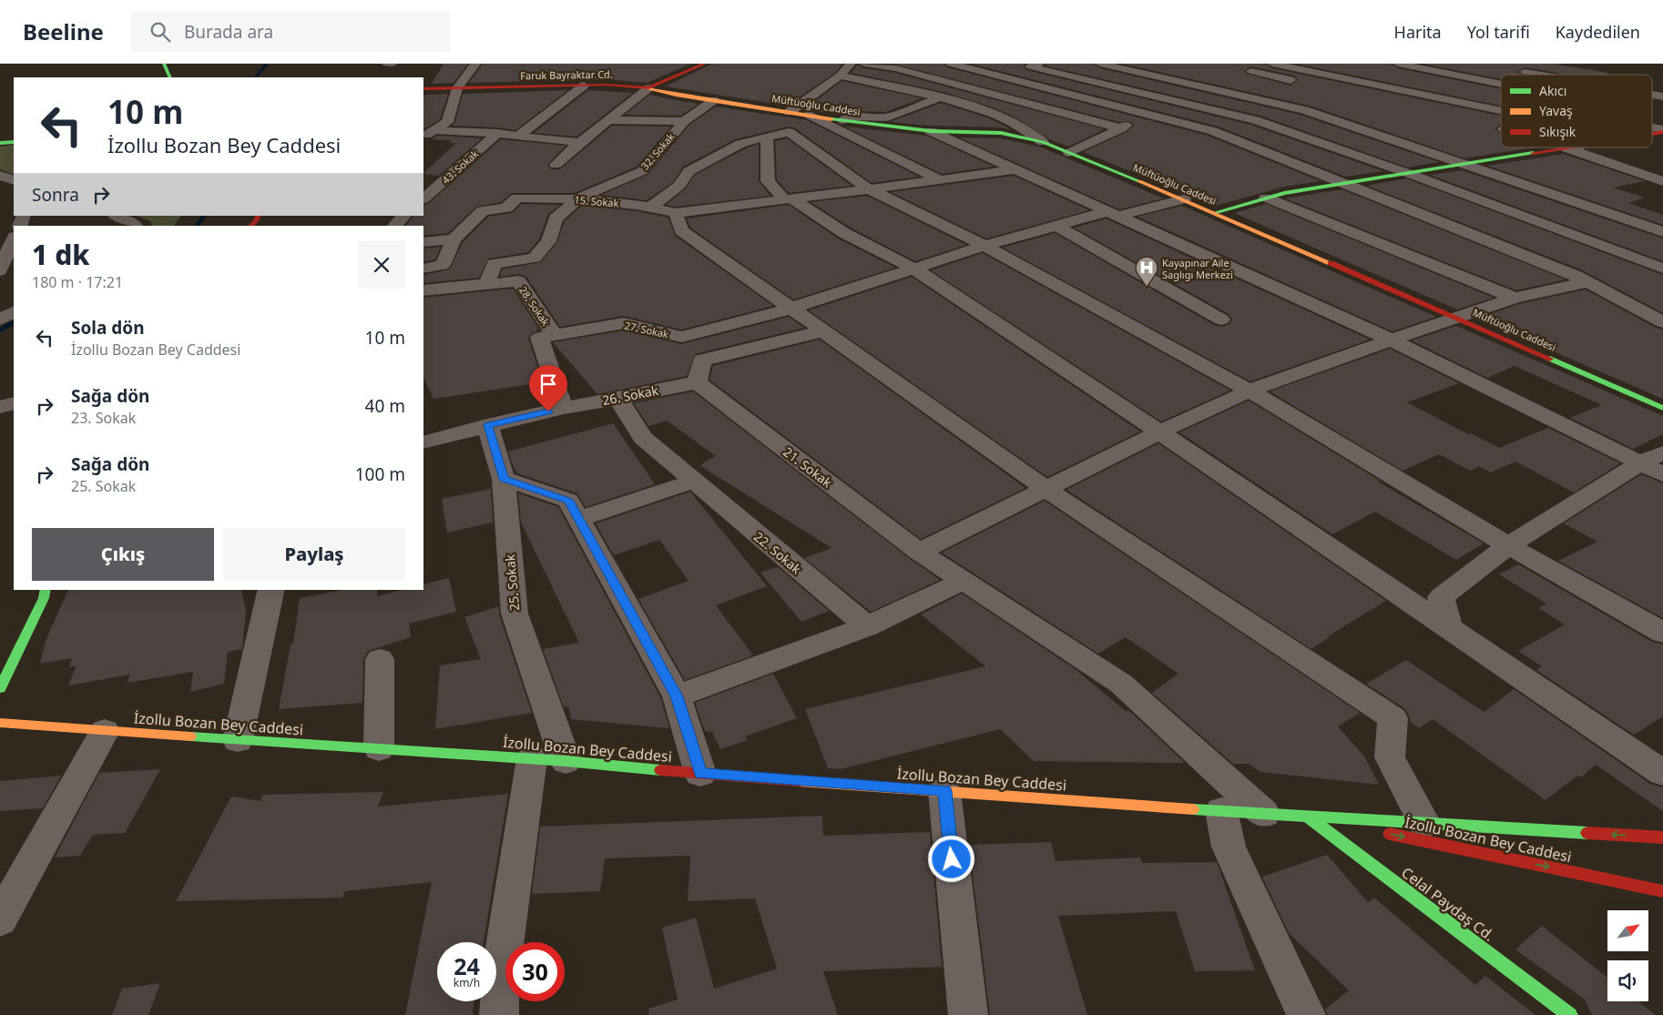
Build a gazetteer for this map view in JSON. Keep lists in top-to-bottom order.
{
  "streets": {
    "street": [
      "Faruk Bayraktar Cd.",
      "Müftüoğlu Caddesi",
      "32. Sokak",
      "43. Sokak",
      "15. Sokak",
      "28. Sokak",
      "27. Sokak",
      "26. Sokak",
      "21. Sokak",
      "22. Sokak",
      "25. Sokak",
      "İzollu Bozan Bey Caddesi",
      "Celal Paydaş Cd."
    ]
  },
  "crossings": [
    ["Faruk Bayraktar Cd.", "Müftüoğlu Caddesi"],
    ["Müftüoğlu Caddesi", "32. Sokak"],
    ["Müftüoğlu Caddesi", "27. Sokak"],
    ["32. Sokak", "15. Sokak"],
    ["28. Sokak", "27. Sokak"],
    ["28. Sokak", "26. Sokak"],
    ["27. Sokak", "21. Sokak"],
    ["26. Sokak", "21. Sokak"],
    ["26. Sokak", "22. Sokak"],
    ["26. Sokak", "25. Sokak"],
    ["21. Sokak", "İzollu Bozan Bey Caddesi"],
    ["25. Sokak", "İzollu Bozan Bey Caddesi"],
    ["İzollu Bozan Bey Caddesi", "Celal Paydaş Cd."]
  ],
  "places": {
    "hospital": ["Kayapınar Aile Saglıgı Merkezi"]
  },
  "legend": ["Akıcı", "Yavaş", "Sıkışık"],
  "north": "top right",
  "page": {
    "header": "Beeline",
    "search": "Burada ara",
    "nav": ["Harita", "Yol tarifi", "Kaydedilen"],
    "turn": ["10 m", "İzollu Bozan Bey Caddesi"],
    "then": "Sonra",
    "heading": ["1 dk", "180 m · 17:21"],
    "list": [
      {
        "name": "Sola dön",
        "note": "İzollu Bozan Bey Caddesi",
        "value": "10 m"
      },
      {
        "name": "Sağa dön",
        "note": "23. Sokak",
        "value": "40 m"
      },
      {
        "name": "Sağa dön",
        "note": "25. Sokak",
        "value": "100 m"
      }
    ],
    "buttons": ["Çıkış", "Paylaş"],
    "speed": "24 km/h",
    "limit": "30"
  }
}
